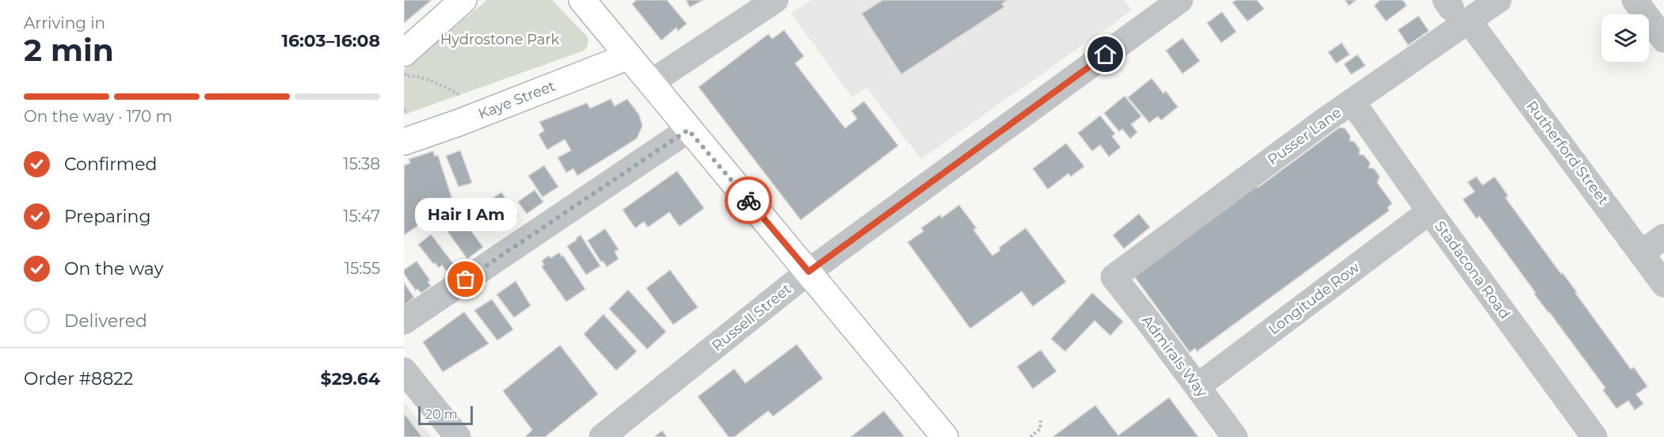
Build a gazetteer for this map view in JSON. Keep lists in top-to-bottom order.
{
  "streets": {
    "main road": ["Kaye Street"],
    "street": [
      "Pusser Lane",
      "Rutherford Street",
      "Stadacona Road",
      "Longitude Row",
      "Russell Street",
      "Admirals Way"
    ]
  },
  "crossings": [
    ["Pusser Lane", "Rutherford Street"],
    ["Pusser Lane", "Stadacona Road"],
    ["Pusser Lane", "Admirals Way"],
    ["Stadacona Road", "Longitude Row"],
    ["Longitude Row", "Admirals Way"]
  ],
  "parks": ["Hydrostone Park"],
  "places": ["Hair I Am"],
  "scale_bar": "20 m",
  "page": {
    "heading": ["2 min", "Arriving in", "16:03–16:08"],
    "panel": ["Order #8822", "$29.64"],
    "bar": "On the way · 170 m",
    "list": [
      ["Confirmed", "15:38"],
      ["Preparing", "15:47"],
      ["On the way", "15:55"],
      "Delivered"
    ],
    "bubble": "Hair I Am",
    "scale": "20 m"
  }
}
